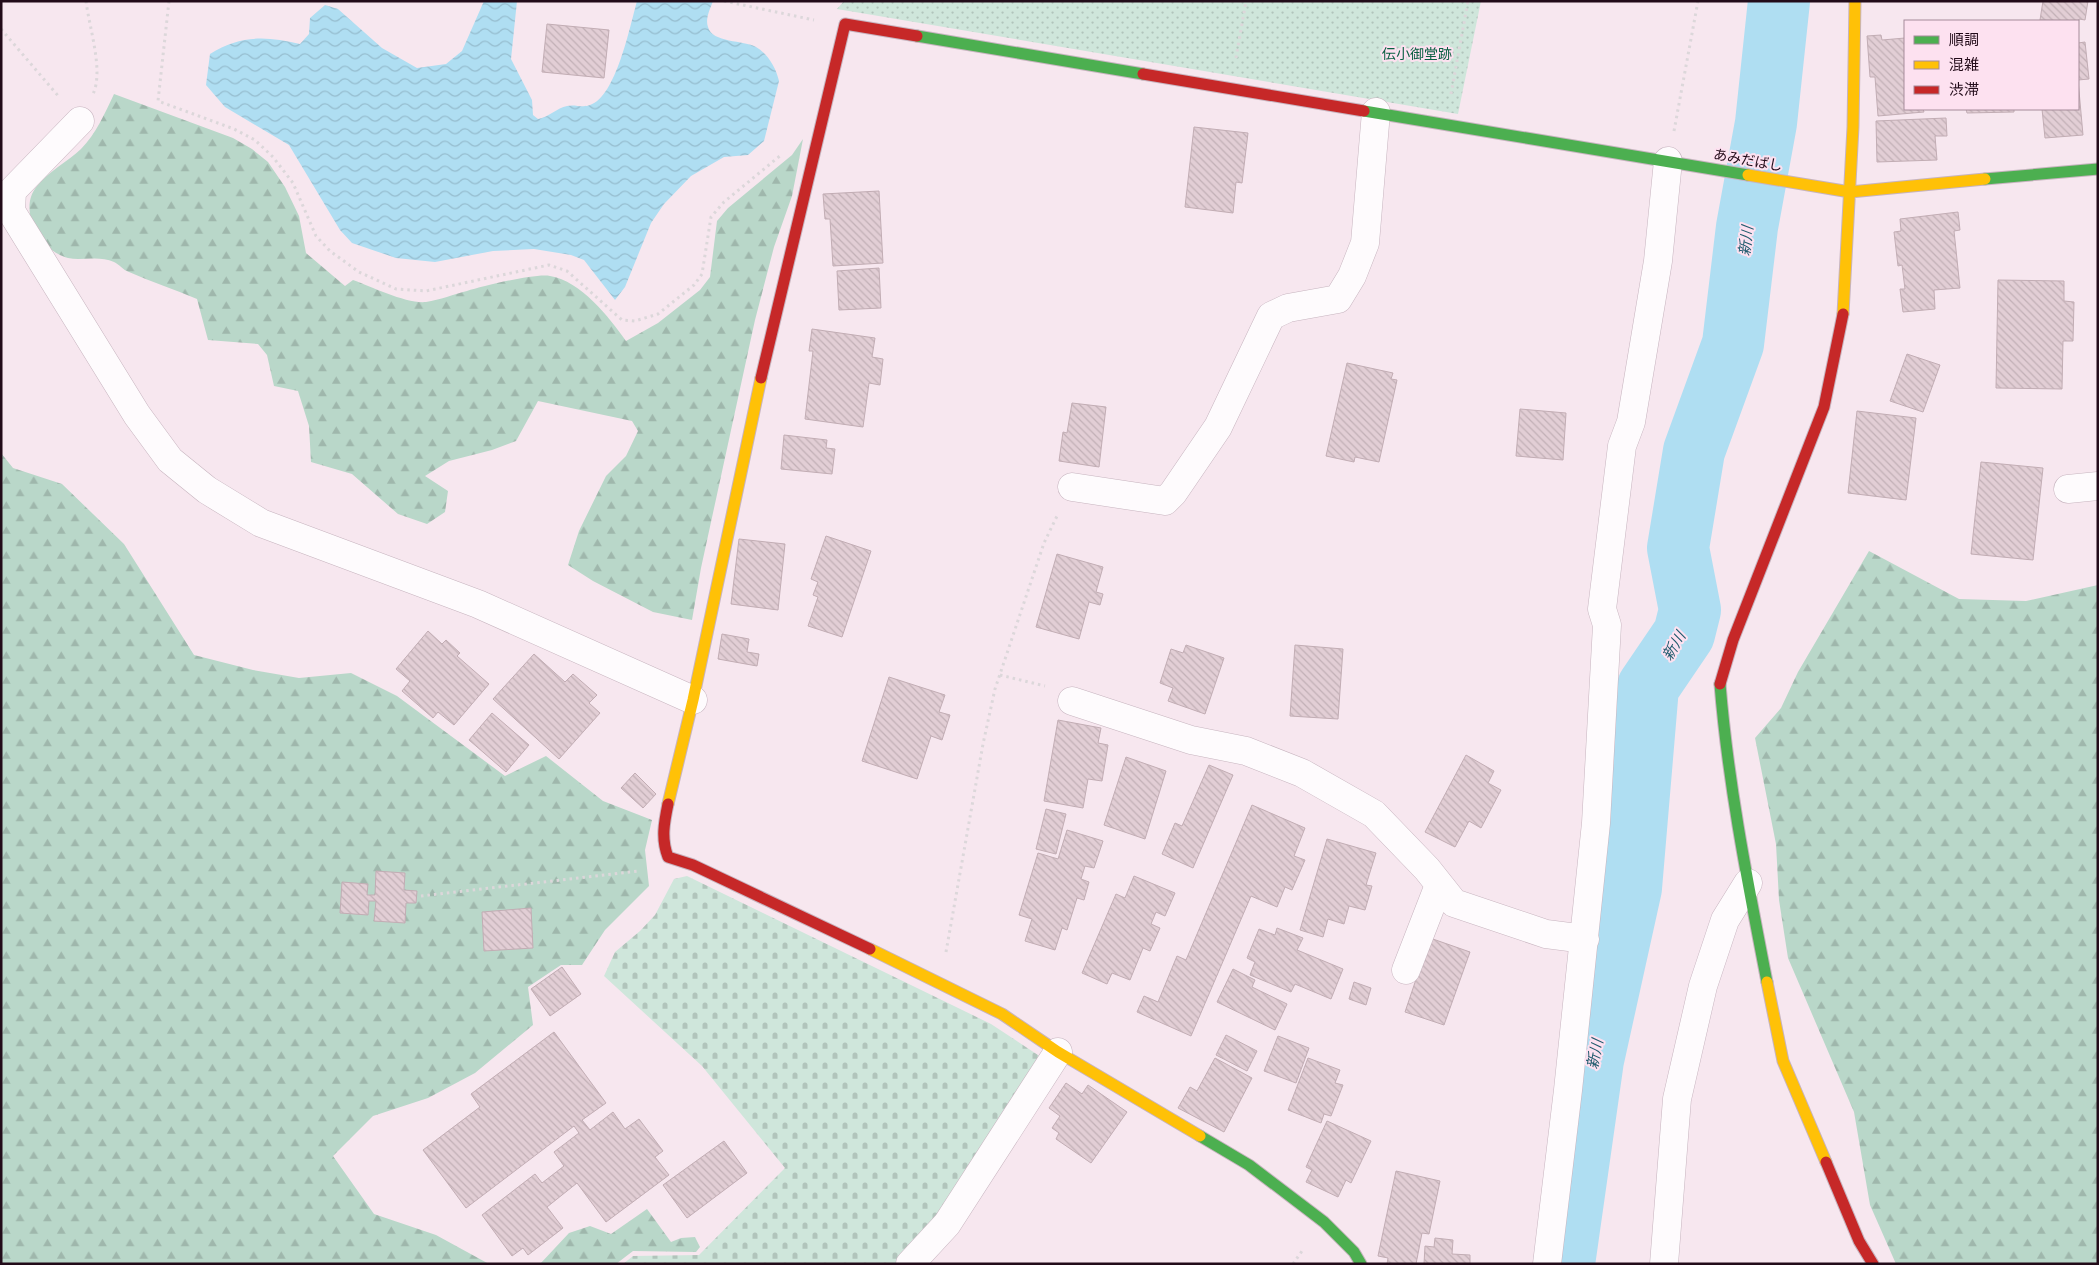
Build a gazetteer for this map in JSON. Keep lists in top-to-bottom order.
{
  "streets": {
    "street": ["あみだばし"]
  },
  "water": ["新川"],
  "parks": ["伝小御堂跡"],
  "legend": ["順調", "混雑", "渋滞"]
}
